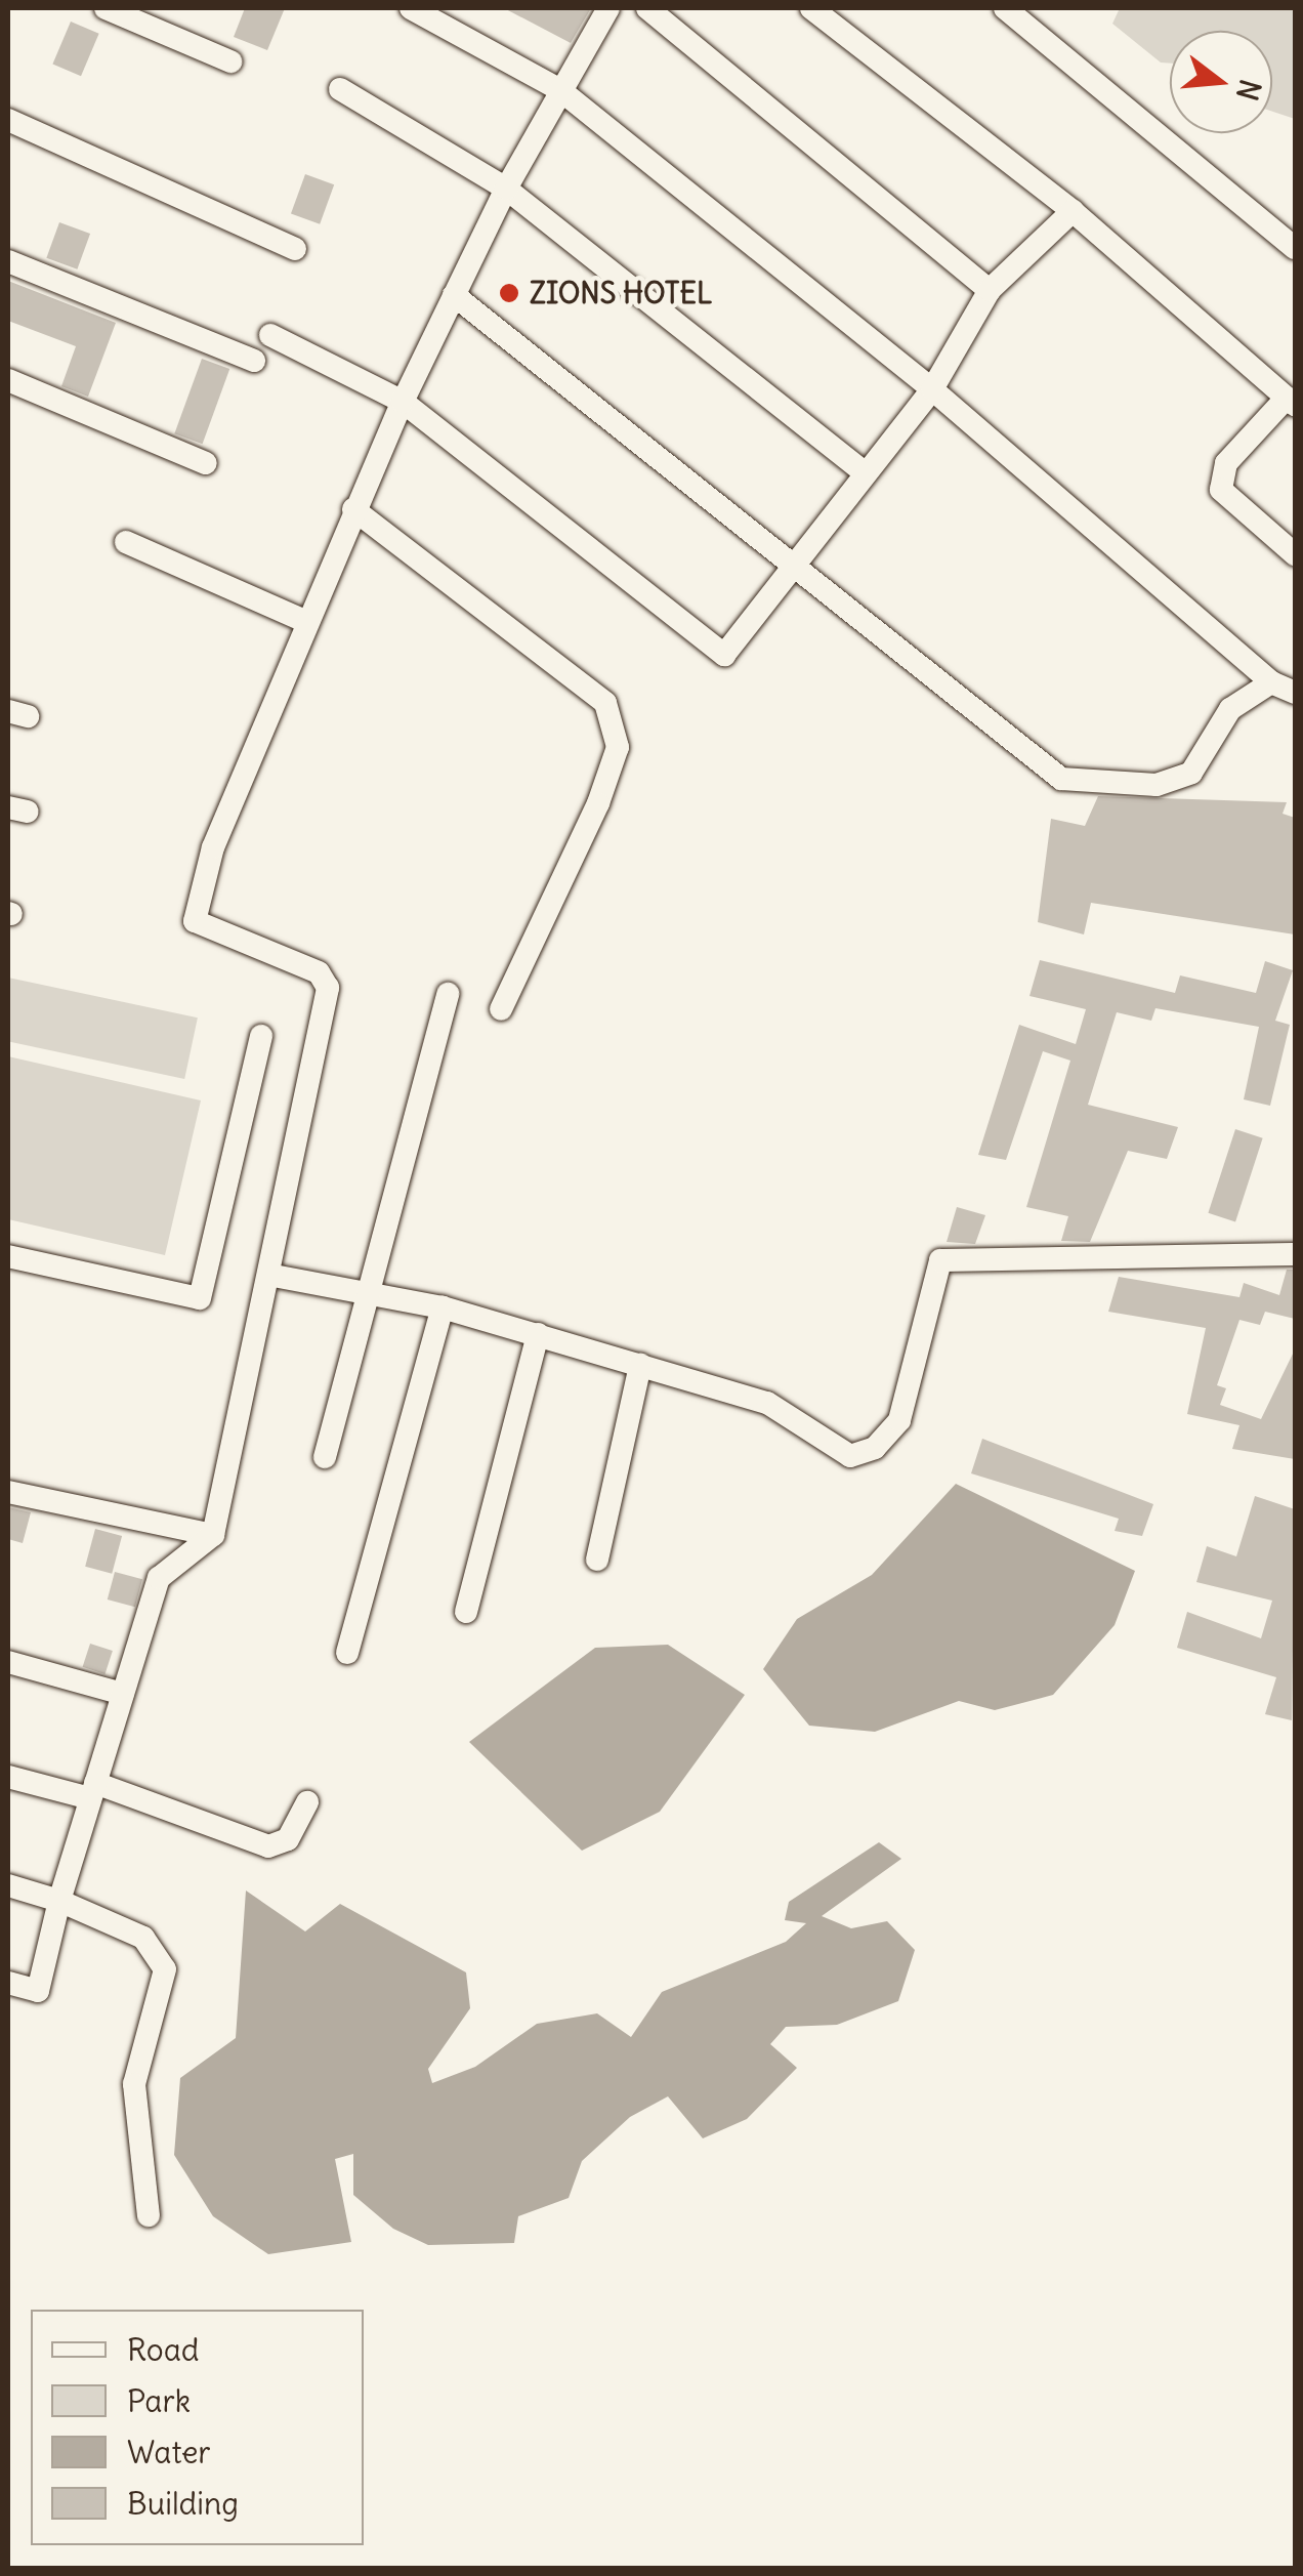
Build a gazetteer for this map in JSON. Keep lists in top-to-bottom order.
{
  "places": ["ZIONS HOTEL"],
  "legend": [
    "Road",
    "Park",
    "Water",
    "Building"
  ],
  "north": "right"
}
